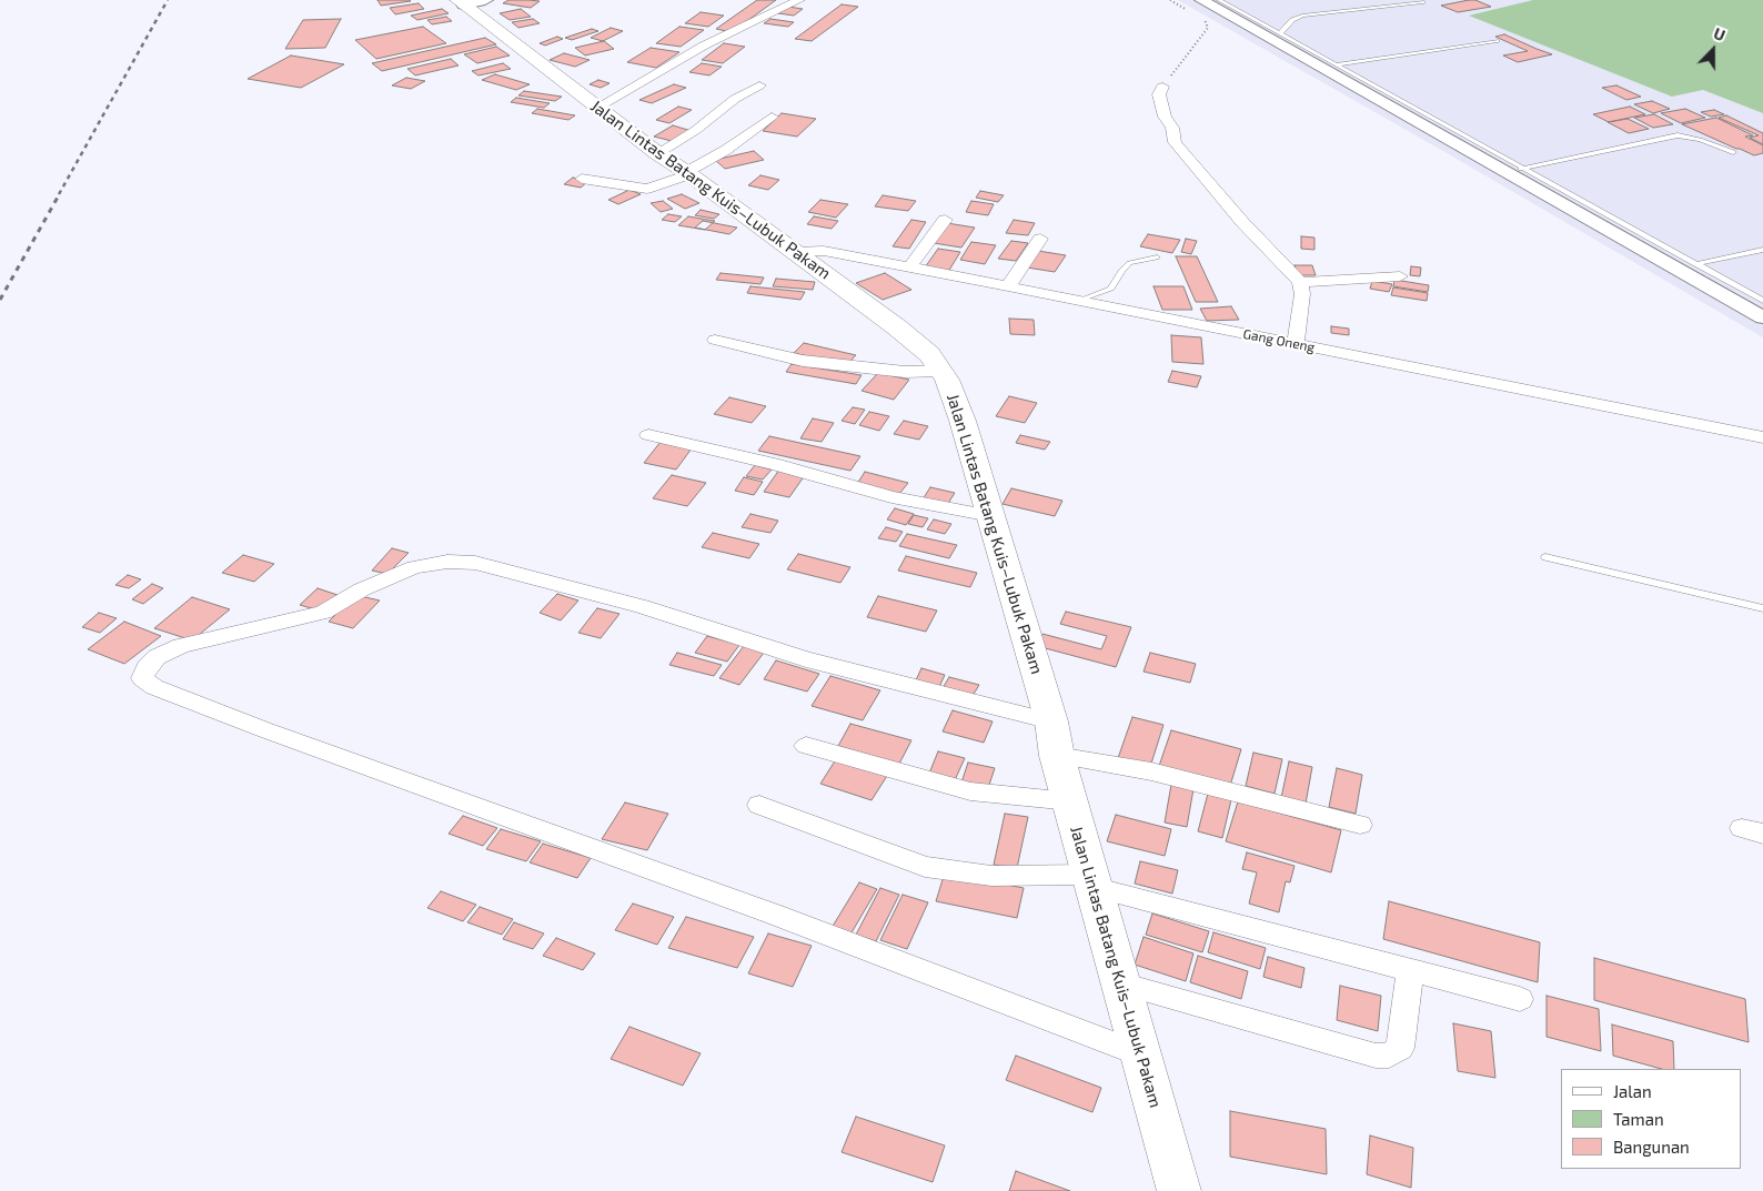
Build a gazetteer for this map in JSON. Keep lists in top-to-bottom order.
{
  "streets": {
    "highway": ["Jalan Lintas Batang Kuis–Lubuk Pakam"],
    "street": ["Gang Oneng"]
  },
  "crossings": [
    ["Jalan Lintas Batang Kuis–Lubuk Pakam", "Gang Oneng"]
  ],
  "legend": ["Jalan", "Taman", "Bangunan"],
  "north": "top"
}
